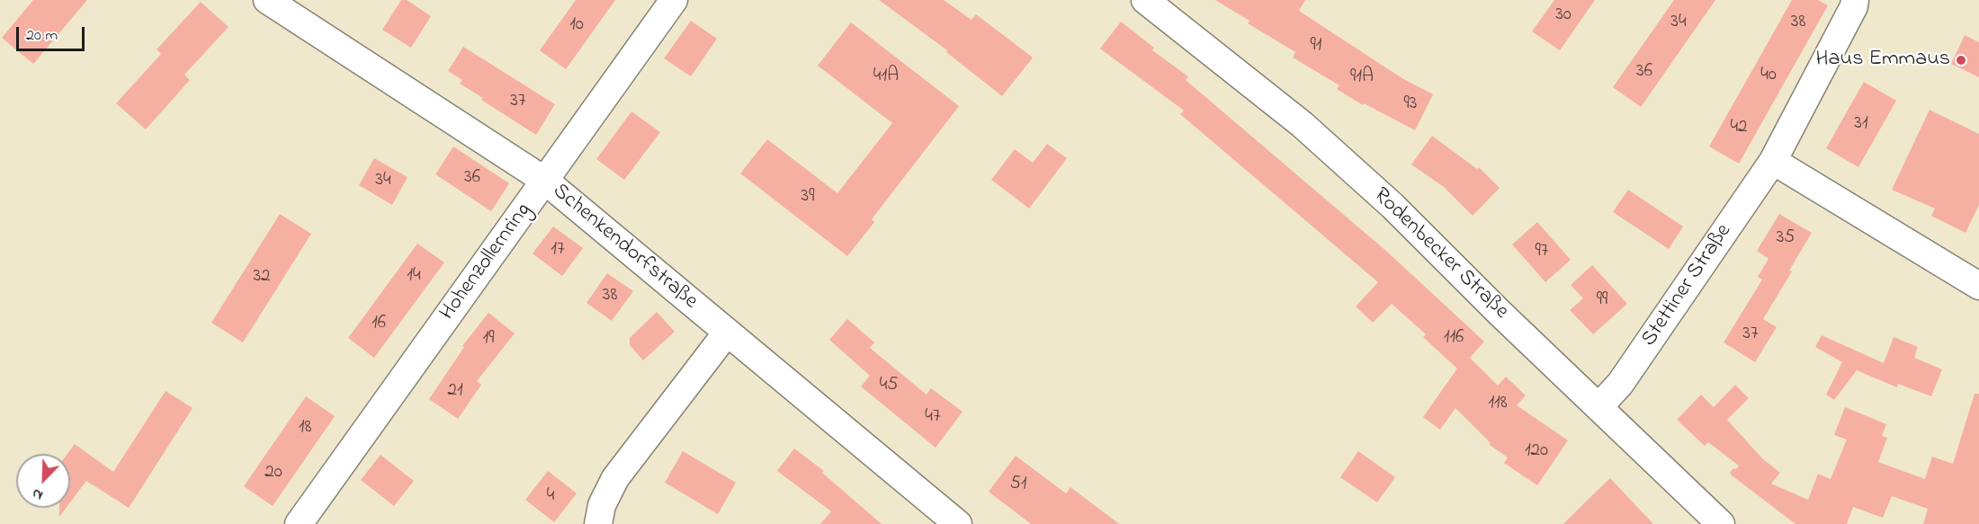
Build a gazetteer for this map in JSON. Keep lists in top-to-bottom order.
{
  "streets": {
    "street": [
      "Schenkendorfstraße",
      "Rodenbecker Straße",
      "Hohenzollernring",
      "Stettiner Straße"
    ]
  },
  "crossings": [
    ["Schenkendorfstraße", "Hohenzollernring"],
    ["Rodenbecker Straße", "Stettiner Straße"]
  ],
  "places": ["Haus Emmaus"],
  "house_numbers": [
    "30",
    "34",
    "38",
    "10",
    "91",
    "36",
    "40",
    "41A",
    "91A",
    "37",
    "93",
    "31",
    "42",
    "36",
    "34",
    "39",
    "35",
    "17",
    "97",
    "14",
    "32",
    "38",
    "99",
    "16",
    "37",
    "116",
    "19",
    "45",
    "21",
    "118",
    "47",
    "18",
    "120",
    "20",
    "51",
    "4"
  ],
  "scale_bar": "20 m",
  "north": "bottom left"
}
